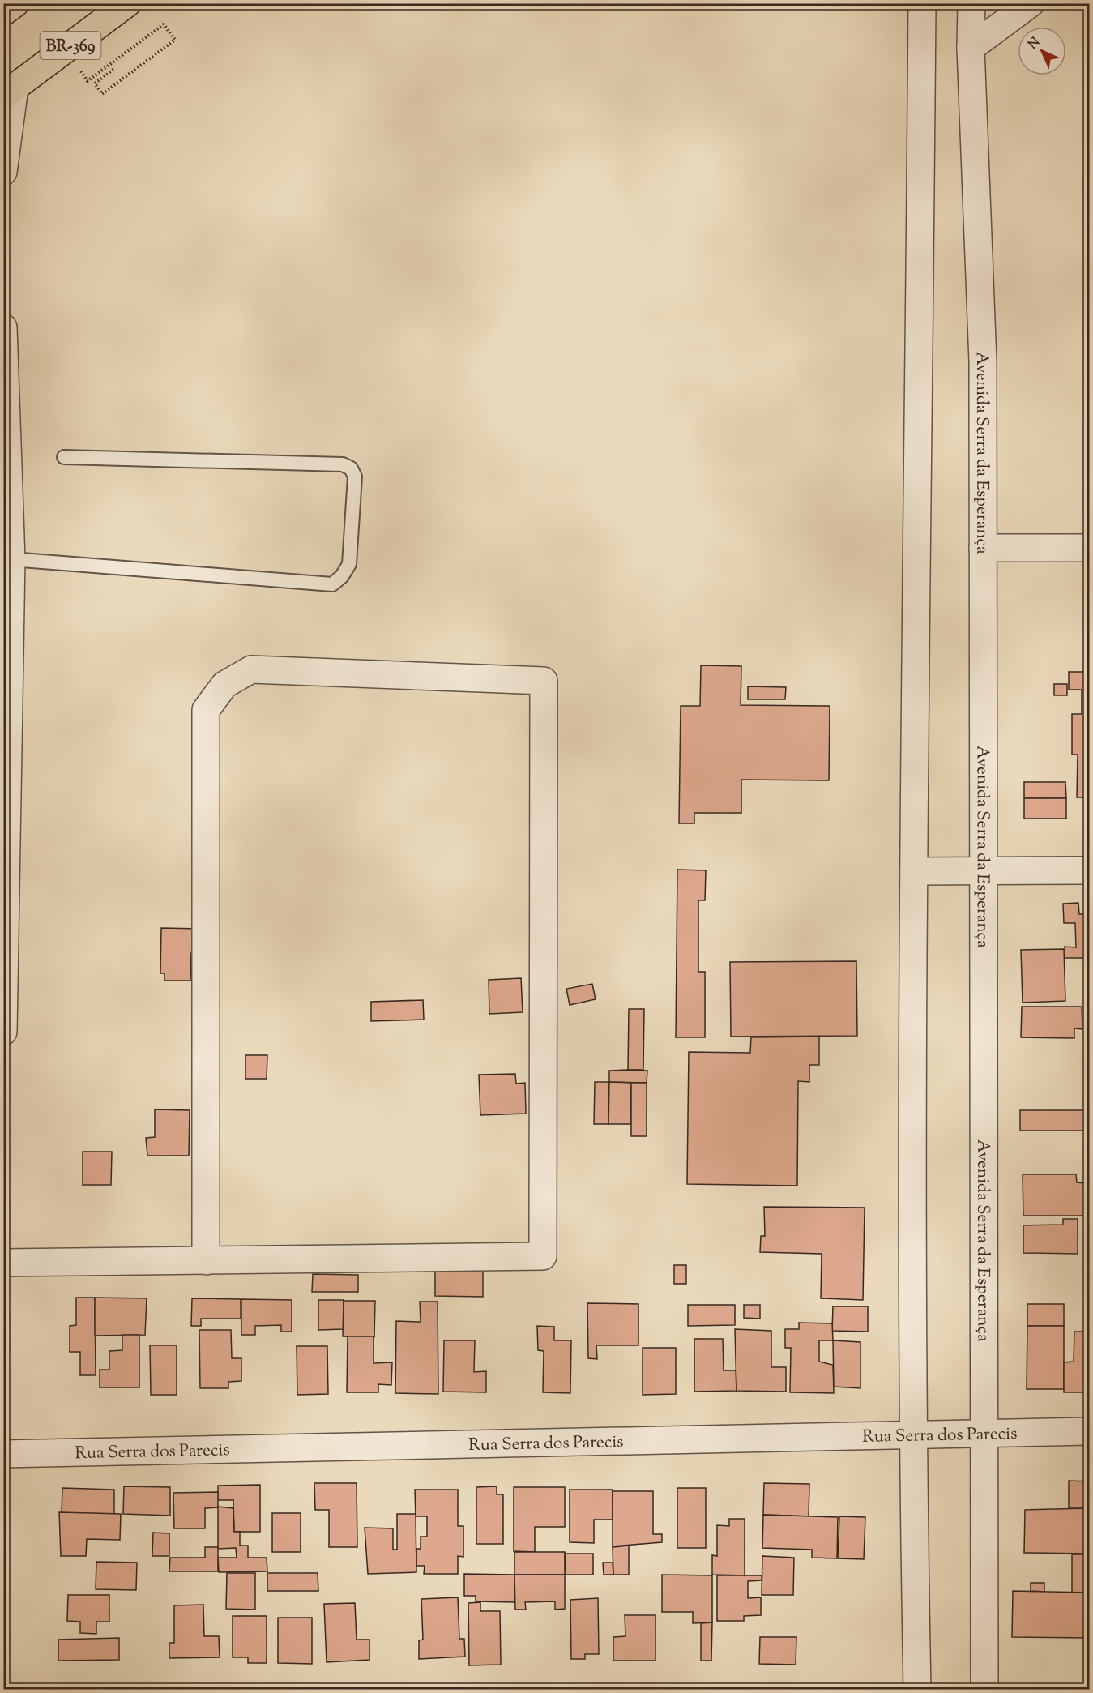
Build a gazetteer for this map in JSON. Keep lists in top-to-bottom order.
{
  "streets": {
    "highway": ["BR-369"],
    "street": ["Avenida Serra da Esperança", "Rua Serra dos Parecis"]
  },
  "crossings": [
    ["Avenida Serra da Esperança", "Rua Serra dos Parecis"]
  ],
  "north": "top left"
}
